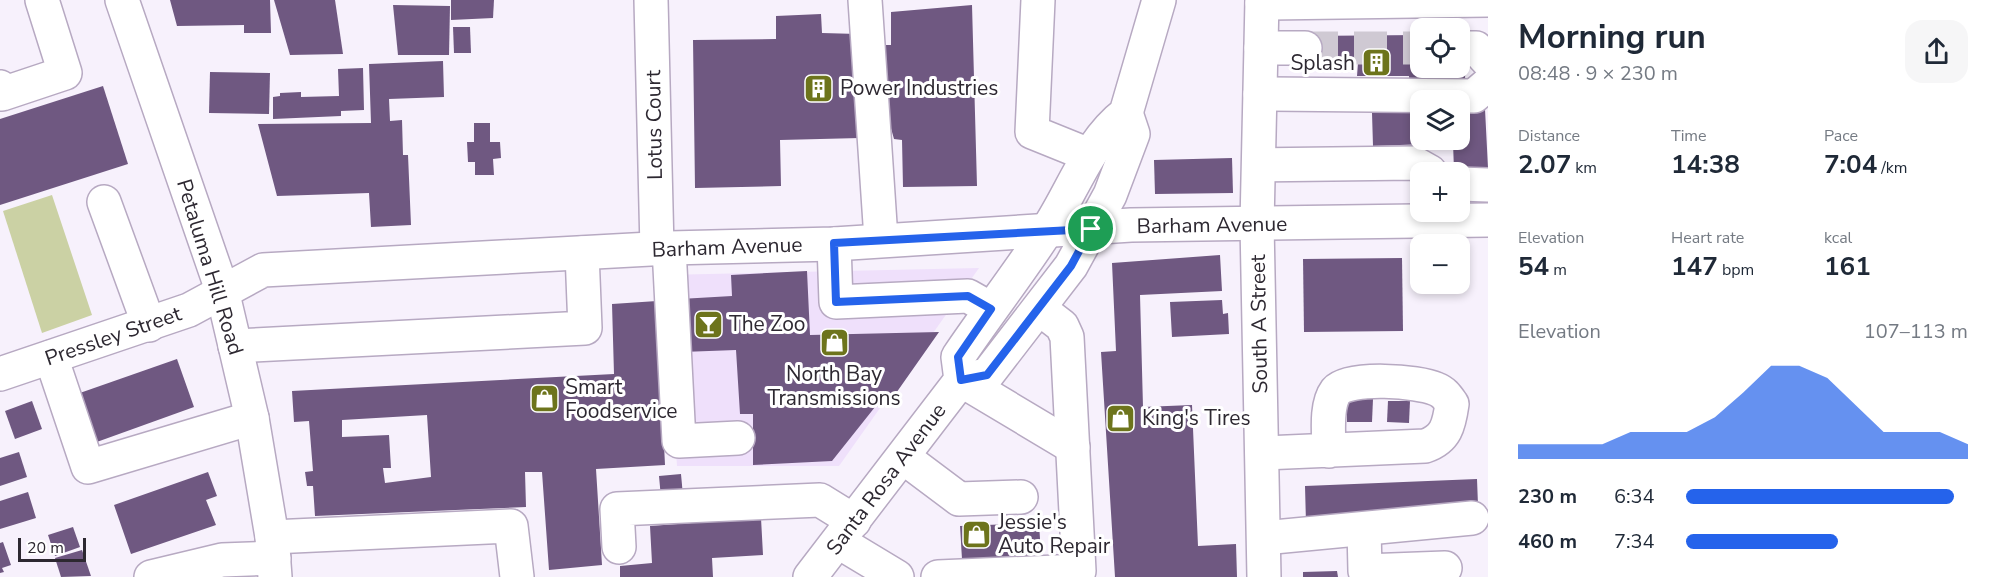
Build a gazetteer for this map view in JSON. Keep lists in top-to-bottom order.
{
  "streets": {
    "street": [
      "Lotus Court",
      "Barham Avenue",
      "Petaluma Hill Road",
      "South A Street",
      "Pressley Street",
      "Santa Rosa Avenue"
    ]
  },
  "crossings": [
    ["Lotus Court", "Barham Avenue"],
    ["Barham Avenue", "Petaluma Hill Road"],
    ["Barham Avenue", "South A Street"],
    ["Barham Avenue", "Pressley Street"],
    ["Petaluma Hill Road", "Pressley Street"]
  ],
  "places": {
    "building": ["Splash", "Power Industries"],
    "bar": ["The Zoo"],
    "shop": [
      "North Bay Transmissions",
      "Smart Foodservice",
      "King's Tires",
      "Jessie's Auto Repair"
    ]
  },
  "scale_bar": "20 m",
  "page": {
    "heading": ["Morning run", "08:48 · 9 × 230 m"],
    "map_buttons": ["+", "−"],
    "stats": [
      ["Distance", "2.07 km"],
      ["Time", "14:38"],
      ["Pace", "7:04 /km"],
      ["Elevation", "54 m"],
      ["Heart rate", "147 bpm"],
      ["kcal", "161"]
    ],
    "chart": ["Elevation", "107–113 m"],
    "list": [
      {
        "name": "230 m",
        "note": "6:34"
      },
      {
        "name": "460 m",
        "note": "7:34"
      }
    ],
    "scale": "20 m"
  }
}
